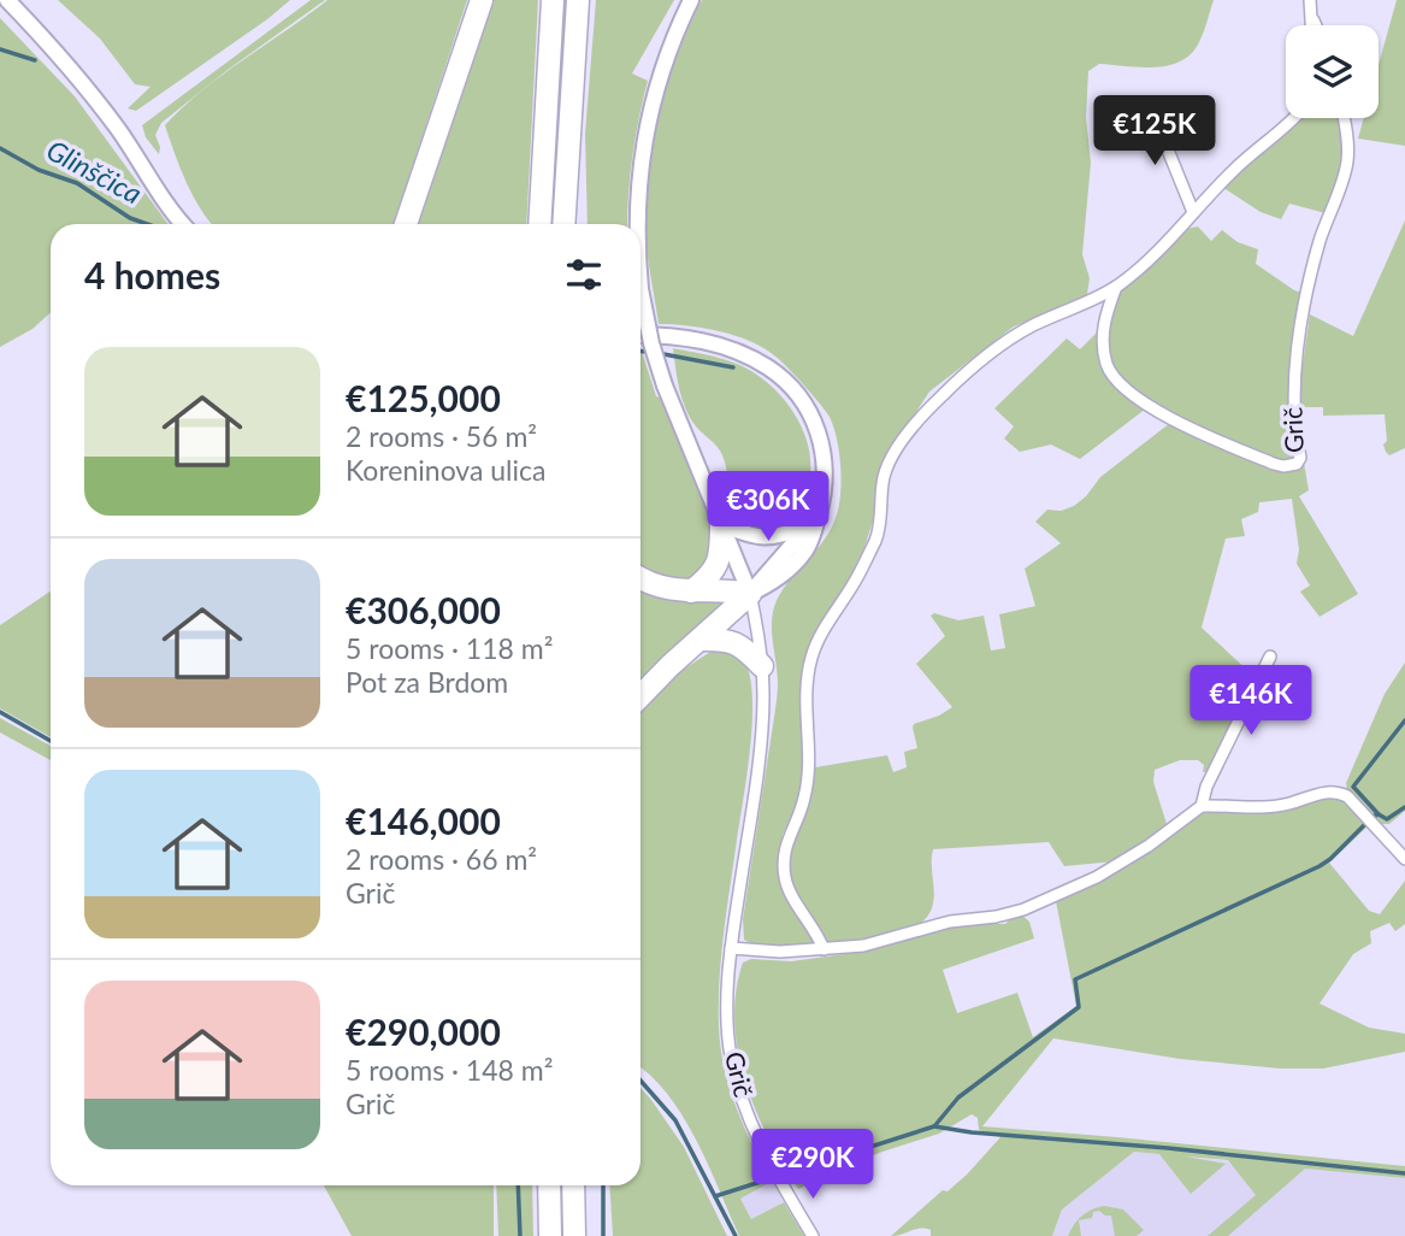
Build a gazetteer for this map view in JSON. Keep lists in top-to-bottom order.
{
  "streets": {
    "street": ["Grič"]
  },
  "water": ["Glinščica"],
  "page": {
    "price": [
      "€125K",
      "€306K",
      "€146K",
      "€290K"
    ],
    "heading": "4 homes",
    "list": [
      {
        "name": "€125,000",
        "note": "2 rooms · 56 m² · Koreninova ulica"
      },
      {
        "name": "€306,000",
        "note": "5 rooms · 118 m² · Pot za Brdom"
      },
      {
        "name": "€146,000",
        "note": "2 rooms · 66 m² · Grič"
      },
      {
        "name": "€290,000",
        "note": "5 rooms · 148 m² · Grič"
      }
    ]
  }
}
